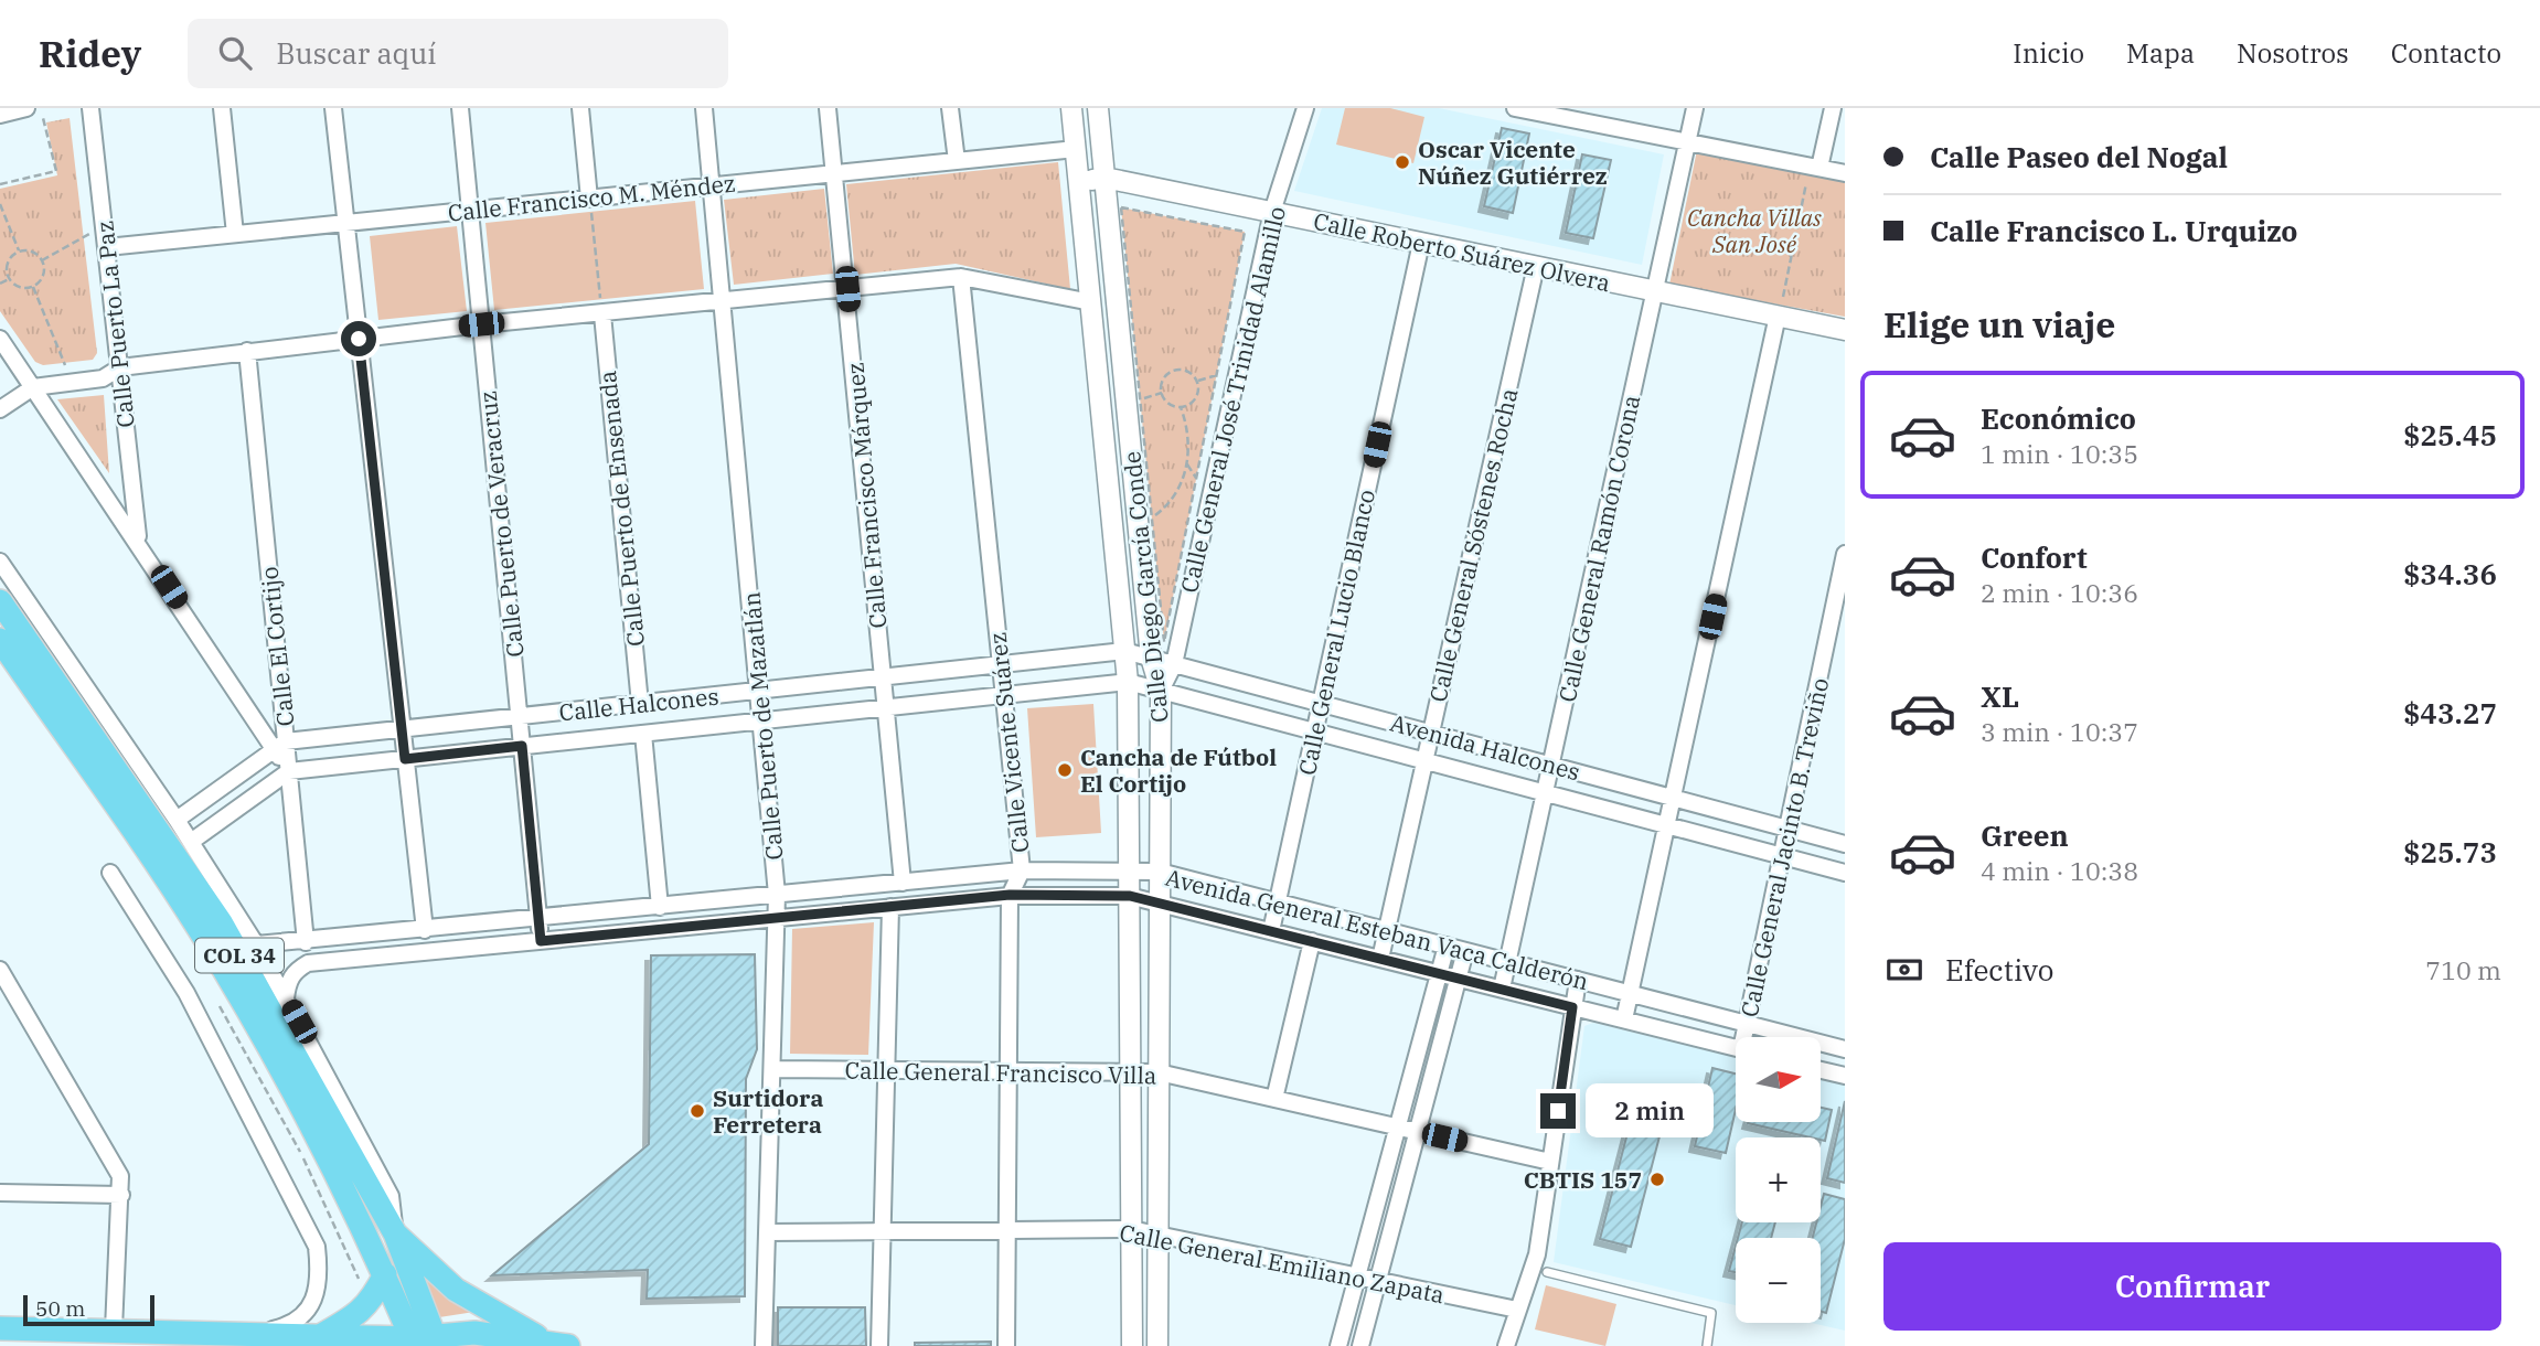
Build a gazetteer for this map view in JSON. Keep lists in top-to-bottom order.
{
  "streets": {
    "main road": ["COL 34"],
    "street": [
      "Calle Francisco M. Méndez",
      "Calle Roberto Suárez Olvera",
      "Calle Puerto La Paz",
      "Calle General José Trinidad Alamillo",
      "Calle Francisco Márquez",
      "Calle Puerto de Ensenada",
      "Calle Puerto de Veracruz",
      "Calle General Sóstenes Rocha",
      "Calle General Ramón Corona",
      "Calle Diego García Conde",
      "Calle General Lucio Blanco",
      "Calle El Cortijo",
      "Calle Halcones",
      "Calle Puerto de Mazatlán",
      "Calle Vicente Suárez",
      "Avenida Halcones",
      "Calle General Jacinto B. Treviño",
      "Avenida General Esteban Vaca Calderón",
      "Calle General Francisco Villa",
      "Calle General Emiliano Zapata"
    ]
  },
  "crossings": [
    ["Calle Francisco M. Méndez", "Calle Puerto La Paz"],
    ["Calle Francisco M. Méndez", "Calle Francisco Márquez"],
    ["Calle Francisco M. Méndez", "Calle Puerto de Veracruz"],
    ["Calle Francisco M. Méndez", "Calle Diego García Conde"],
    ["Calle Francisco M. Méndez", "Calle Puerto de Mazatlán"],
    ["Calle Roberto Suárez Olvera", "Calle General José Trinidad Alamillo"],
    ["Calle Roberto Suárez Olvera", "Calle General Sóstenes Rocha"],
    ["Calle Roberto Suárez Olvera", "Calle General Ramón Corona"],
    ["Calle Roberto Suárez Olvera", "Calle Diego García Conde"],
    ["Calle Roberto Suárez Olvera", "Calle General Lucio Blanco"],
    ["Calle General José Trinidad Alamillo", "Calle Diego García Conde"],
    ["Calle General José Trinidad Alamillo", "Avenida Halcones"],
    ["Calle Francisco Márquez", "Calle Halcones"],
    ["Calle Francisco Márquez", "Avenida General Esteban Vaca Calderón"],
    ["Calle Puerto de Ensenada", "Calle Halcones"],
    ["Calle Puerto de Veracruz", "Calle Halcones"],
    ["Calle Puerto de Veracruz", "Avenida General Esteban Vaca Calderón"],
    ["Calle General Sóstenes Rocha", "Avenida Halcones"],
    ["Calle General Sóstenes Rocha", "Avenida General Esteban Vaca Calderón"],
    ["Calle General Ramón Corona", "Avenida Halcones"],
    ["Calle General Ramón Corona", "Avenida General Esteban Vaca Calderón"],
    ["Calle Diego García Conde", "Calle Halcones"],
    ["Calle Diego García Conde", "Avenida Halcones"],
    ["Calle Diego García Conde", "Avenida General Esteban Vaca Calderón"],
    ["Calle Diego García Conde", "Calle General Francisco Villa"],
    ["Calle Diego García Conde", "Calle General Emiliano Zapata"],
    ["Calle General Lucio Blanco", "Avenida Halcones"],
    ["Calle General Lucio Blanco", "Avenida General Esteban Vaca Calderón"],
    ["Calle El Cortijo", "Calle Halcones"],
    ["Calle Halcones", "Calle Puerto de Mazatlán"],
    ["Calle Halcones", "Calle Vicente Suárez"],
    ["Calle Halcones", "Avenida Halcones"],
    ["Calle Puerto de Mazatlán", "Avenida General Esteban Vaca Calderón"],
    ["Calle Puerto de Mazatlán", "Calle General Francisco Villa"],
    ["Calle Puerto de Mazatlán", "Calle General Emiliano Zapata"],
    ["Calle Vicente Suárez", "Avenida General Esteban Vaca Calderón"],
    ["Calle Vicente Suárez", "Calle General Francisco Villa"],
    ["Calle Vicente Suárez", "Calle General Emiliano Zapata"],
    ["Avenida Halcones", "Calle General Jacinto B. Treviño"],
    ["Calle General Jacinto B. Treviño", "Avenida General Esteban Vaca Calderón"]
  ],
  "parks": ["Cancha Villas San José"],
  "places": [
    "Oscar Vicente Núñez Gutiérrez",
    "Cancha de Fútbol El Cortijo",
    "Surtidora Ferretera",
    "CBTIS 157"
  ],
  "scale_bar": "50 m",
  "north": "right",
  "page": {
    "header": "Ridey",
    "search": "Buscar aquí",
    "nav": [
      "Inicio",
      "Mapa",
      "Nosotros",
      "Contacto"
    ],
    "banner": ["Calle Paseo del Nogal", "Calle Francisco L. Urquizo"],
    "heading": "Elige un viaje",
    "list": [
      {
        "name": "Económico",
        "note": "1 min · 10:35",
        "value": "$25.45"
      },
      {
        "name": "Confort",
        "note": "2 min · 10:36",
        "value": "$34.36"
      },
      {
        "name": "XL",
        "note": "3 min · 10:37",
        "value": "$43.27"
      },
      {
        "name": "Green",
        "note": "4 min · 10:38",
        "value": "$25.73"
      }
    ],
    "pay": ["Efectivo", "710 m"],
    "map_buttons": ["+", "−"],
    "bubble": "2 min",
    "buttons": "Confirmar",
    "scale": "50 m"
  }
}
